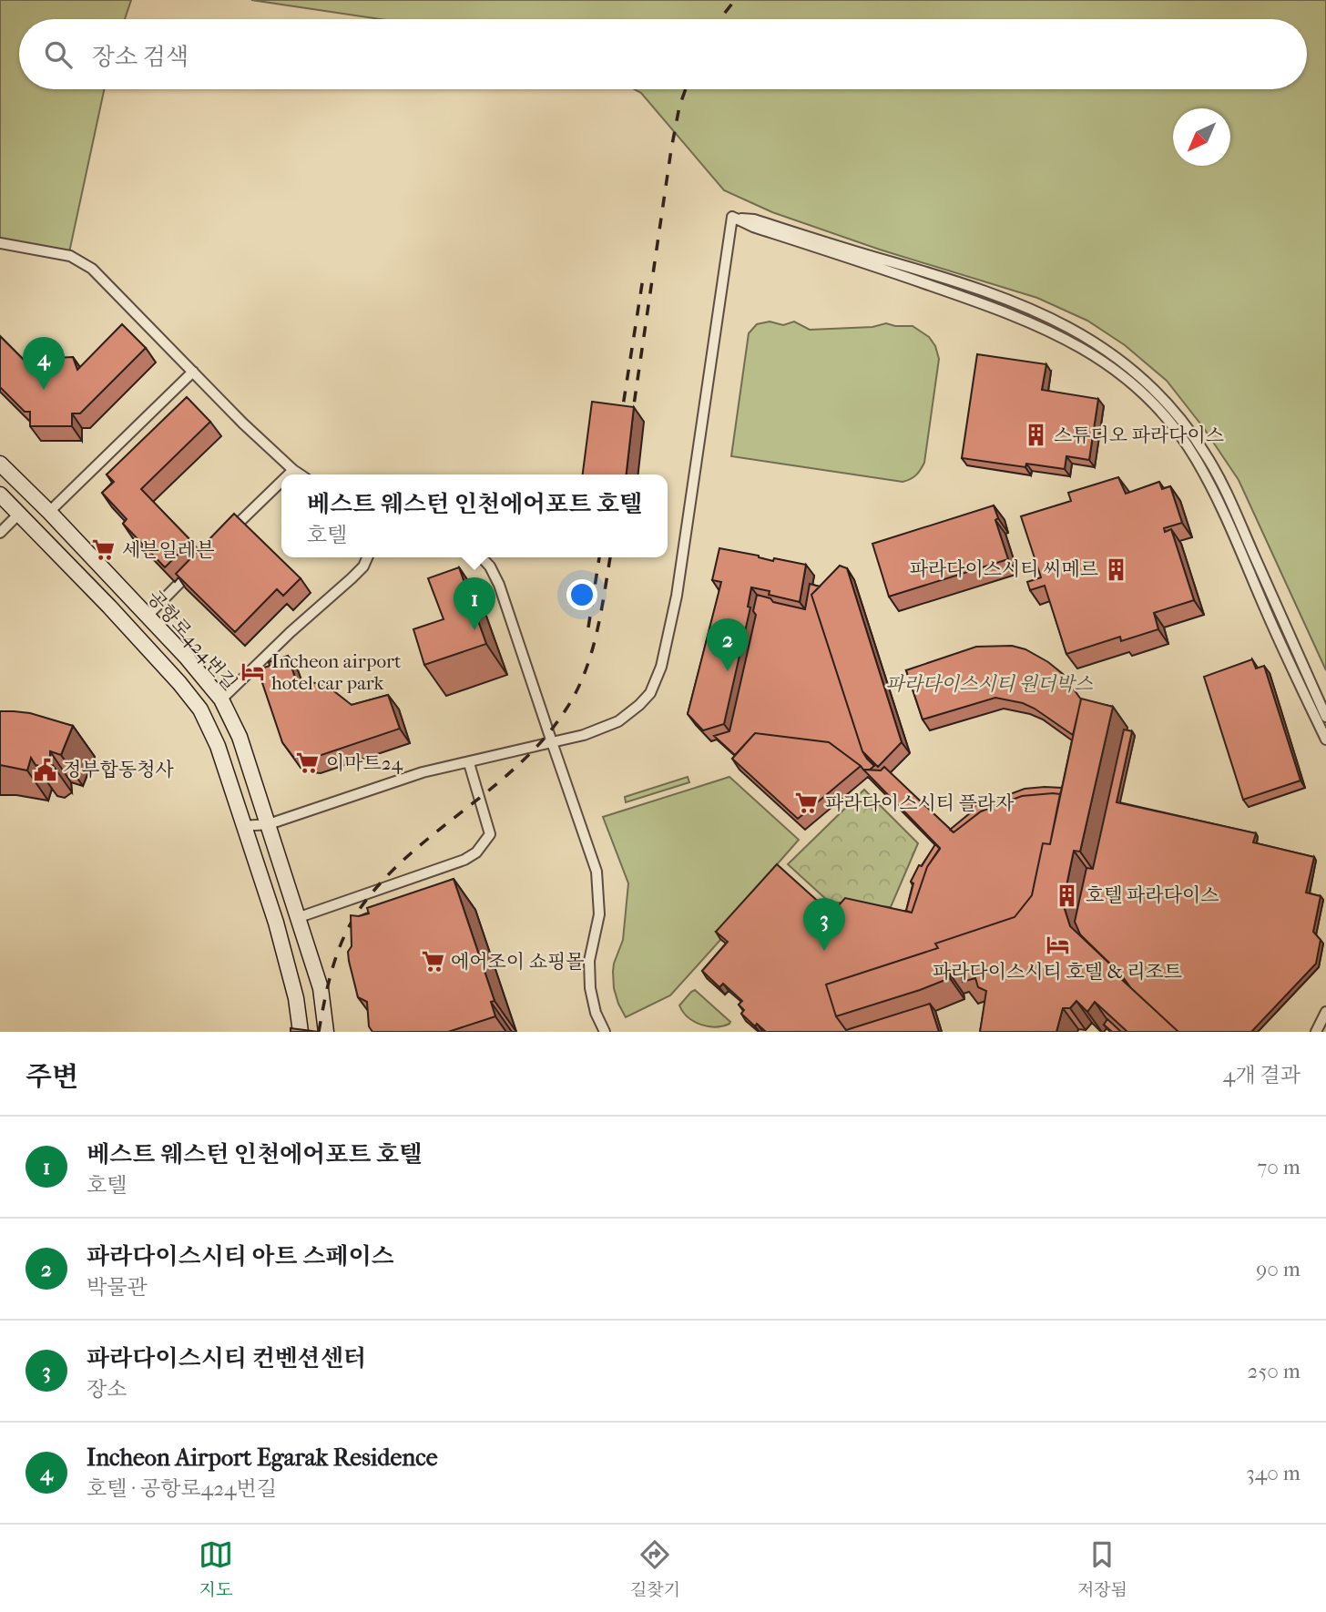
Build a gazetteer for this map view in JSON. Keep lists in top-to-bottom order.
{
  "streets": {
    "street": ["공항로424번길"]
  },
  "parks": ["파라다이스시티 원더박스"],
  "places": {
    "building": ["스튜디오 파라다이스", "파라다이스시티 씨메르", "호텔 파라다이스"],
    "supermarket": [
      "세븐일레븐",
      "이마트24",
      "파라다이스시티 플라자",
      "에어조이 쇼핑몰"
    ],
    "hotel": ["Incheon airport hotel car park", "파라다이스시티 호텔 & 리조트"],
    "public building": ["정부합동청사"]
  },
  "north": "bottom left",
  "page": {
    "search": "장소 검색",
    "pins": [
      "4",
      "1",
      "2",
      "3"
    ],
    "popup": ["베스트 웨스턴 인천에어포트 호텔", "호텔"],
    "heading": ["주변", "4개 결과"],
    "list": [
      {
        "mark": "1",
        "name": "베스트 웨스턴 인천에어포트 호텔",
        "note": "호텔",
        "value": "70 m"
      },
      {
        "mark": "2",
        "name": "파라다이스시티 아트 스페이스",
        "note": "박물관",
        "value": "90 m"
      },
      {
        "mark": "3",
        "name": "파라다이스시티 컨벤션센터",
        "note": "장소",
        "value": "250 m"
      },
      {
        "mark": "4",
        "name": "Incheon Airport Egarak Residence",
        "note": "호텔 · 공항로424번길",
        "value": "340 m"
      }
    ],
    "nav": ["지도", "길찾기", "저장됨"]
  }
}
